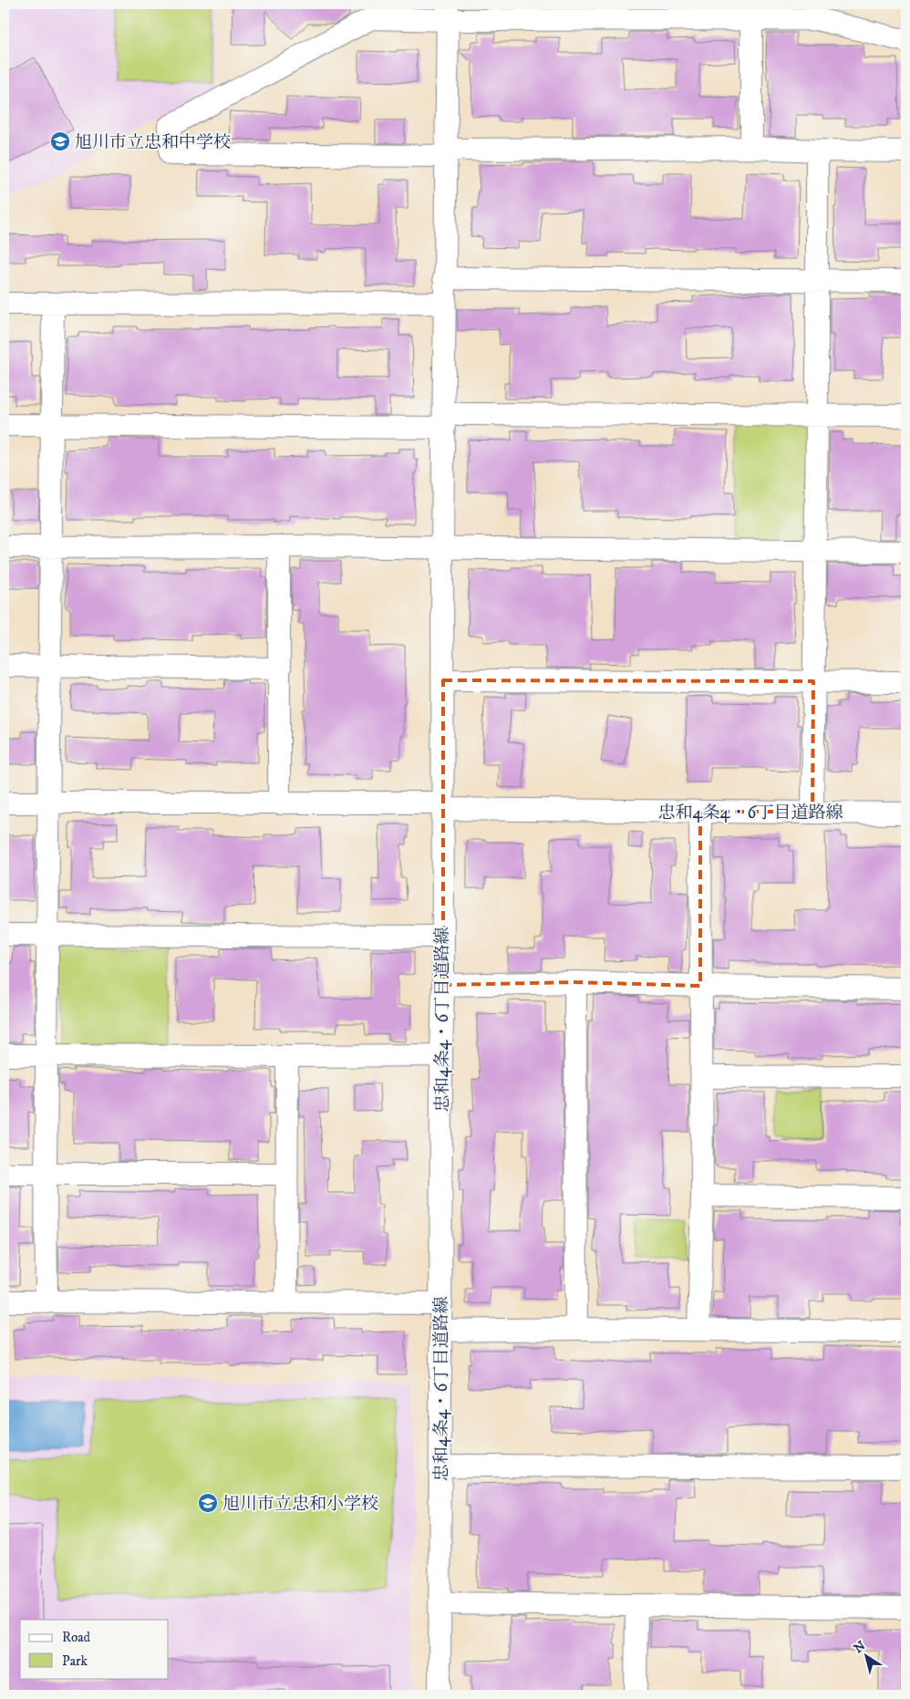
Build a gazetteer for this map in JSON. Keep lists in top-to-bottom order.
{
  "streets": {
    "street": ["忠和4条4・6丁目道路線"]
  },
  "places": {
    "school or university": ["旭川市立忠和中学校", "旭川市立忠和小学校"]
  },
  "legend": ["Road", "Park"],
  "north": "top left"
}
